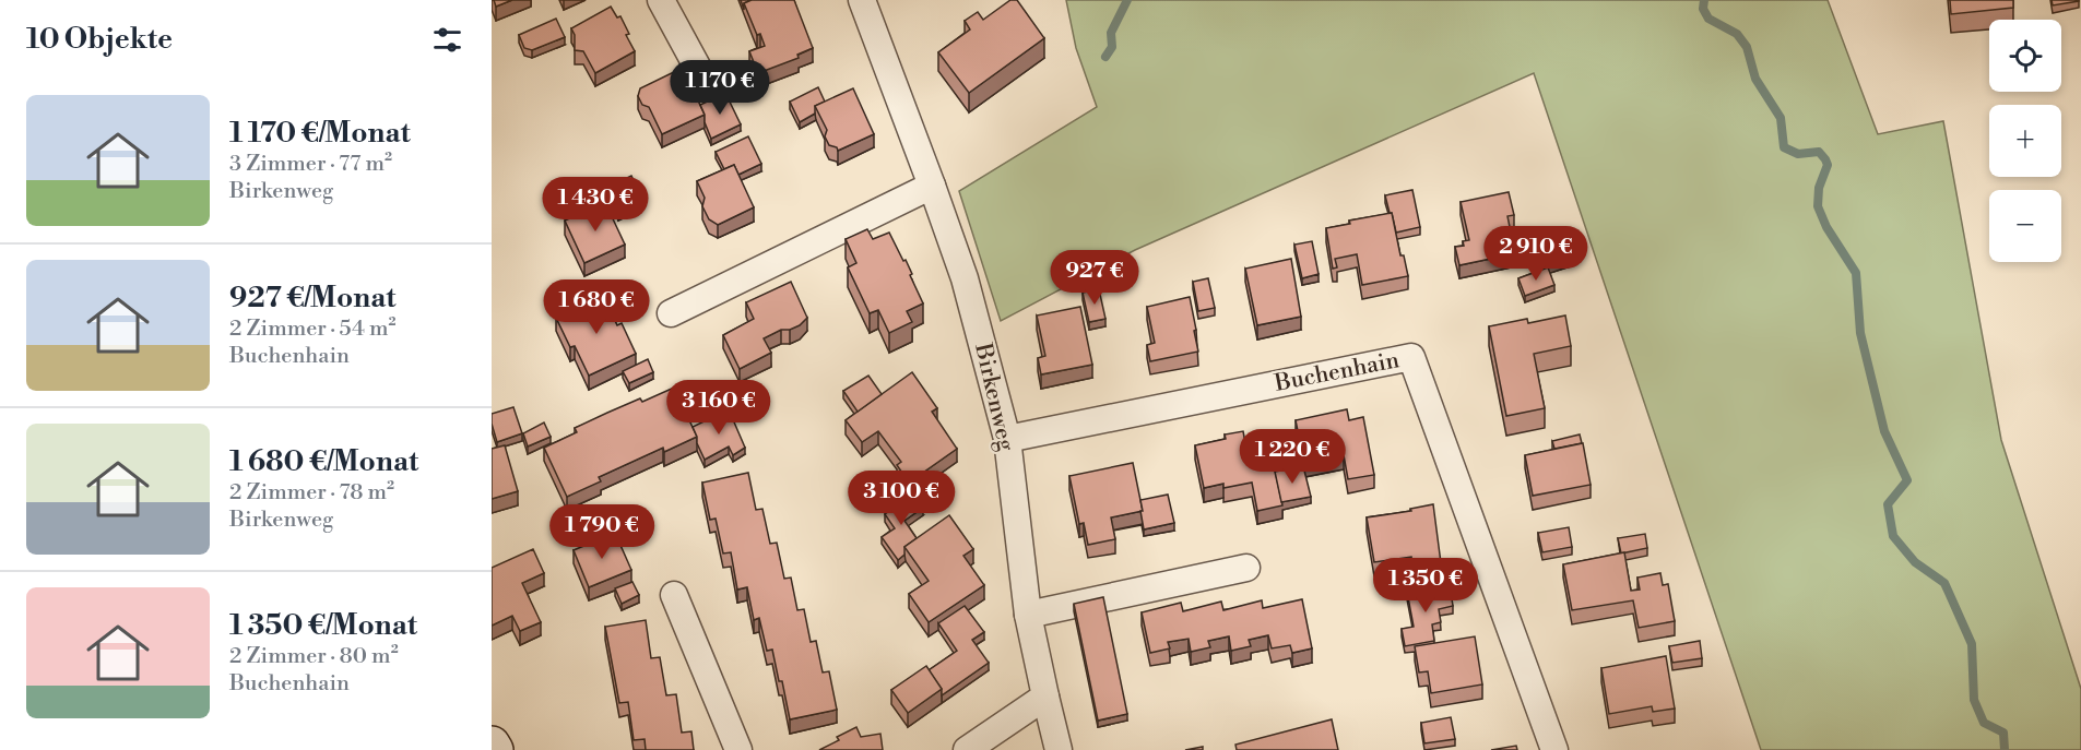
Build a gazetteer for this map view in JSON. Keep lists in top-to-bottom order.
{
  "streets": {
    "street": ["Buchenhain", "Birkenweg"]
  },
  "crossings": [
    ["Buchenhain", "Birkenweg"]
  ],
  "page": {
    "heading": "10 Objekte",
    "map_buttons": ["+", "−"],
    "price": [
      "1 170 €",
      "1 430 €",
      "2 910 €",
      "927 €",
      "1 680 €",
      "3 160 €",
      "1 220 €",
      "3 100 €",
      "1 790 €",
      "1 350 €"
    ],
    "list": [
      {
        "name": "1 170 €/Monat",
        "note": "3 Zimmer · 77 m² · Birkenweg"
      },
      {
        "name": "927 €/Monat",
        "note": "2 Zimmer · 54 m² · Buchenhain"
      },
      {
        "name": "1 680 €/Monat",
        "note": "2 Zimmer · 78 m² · Birkenweg"
      },
      {
        "name": "1 350 €/Monat",
        "note": "2 Zimmer · 80 m² · Buchenhain"
      }
    ]
  }
}
